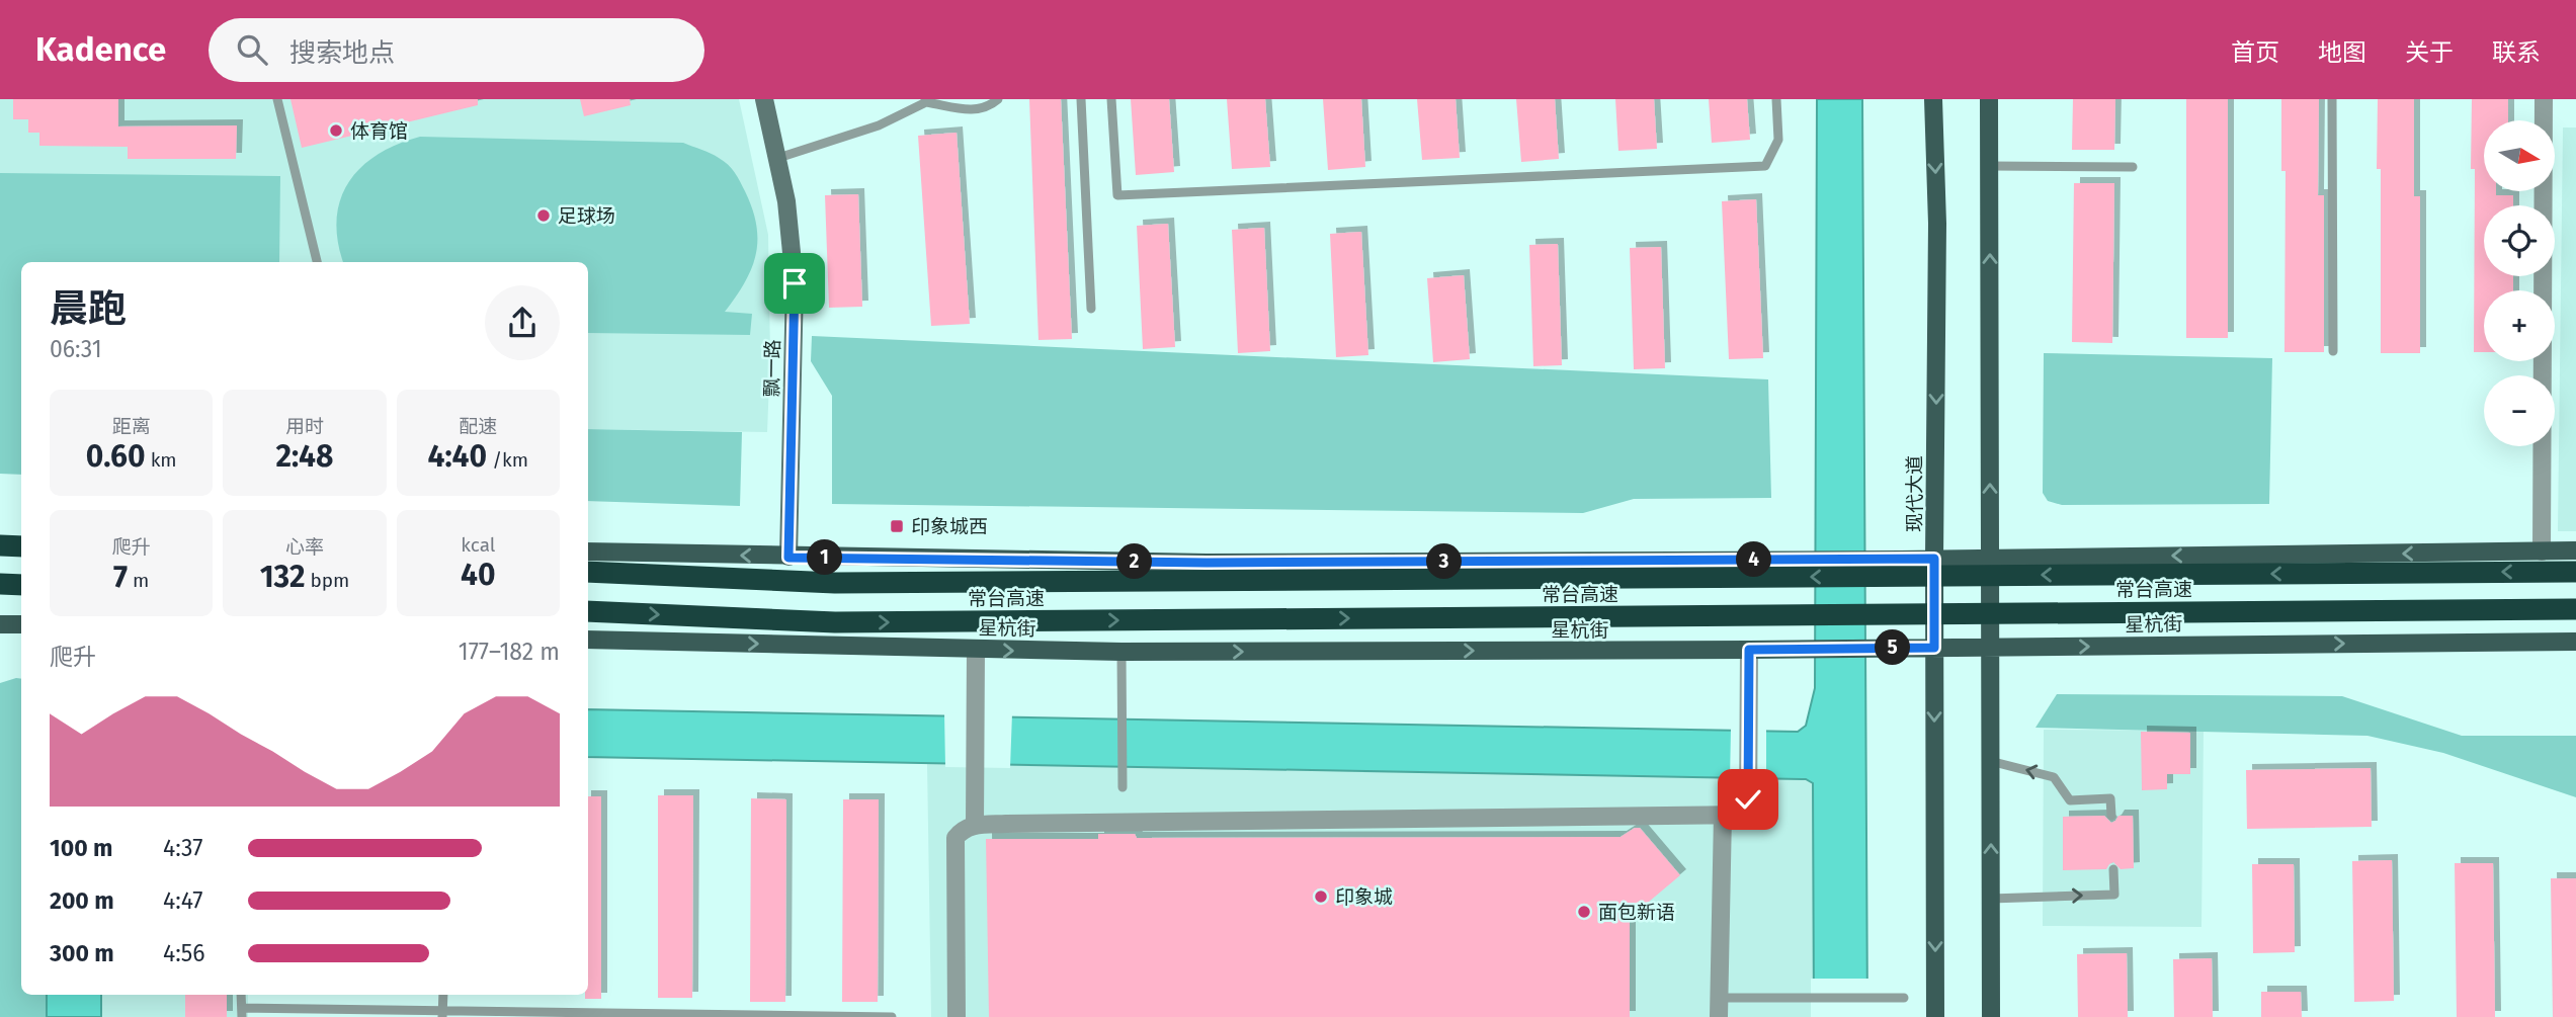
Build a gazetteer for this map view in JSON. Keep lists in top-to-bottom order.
{
  "streets": {
    "highway": ["常台高速"],
    "main road": ["现代大道", "星杭街"],
    "street": ["飘一路"]
  },
  "crossings": [
    ["现代大道", "星杭街"]
  ],
  "places": {
    "other": [
      "体育馆",
      "足球场",
      "印象城",
      "面包新语"
    ],
    "transit": ["印象城西"]
  },
  "north": "right",
  "page": {
    "header": "Kadence",
    "search": "搜索地点",
    "nav": [
      "首页",
      "地图",
      "关于",
      "联系"
    ],
    "map_buttons": ["+", "−"],
    "heading": ["晨跑", "06:31"],
    "stats": [
      ["距离", "0.60 km"],
      ["用时", "2:48"],
      ["配速", "4:40 /km"],
      ["爬升", "7 m"],
      ["心率", "132 bpm"],
      ["kcal", "40"]
    ],
    "pins": [
      "1",
      "4",
      "2",
      "3",
      "5"
    ],
    "chart": ["爬升", "177–182 m"],
    "list": [
      {
        "name": "100 m",
        "note": "4:37"
      },
      {
        "name": "200 m",
        "note": "4:47"
      },
      {
        "name": "300 m",
        "note": "4:56"
      }
    ]
  }
}
